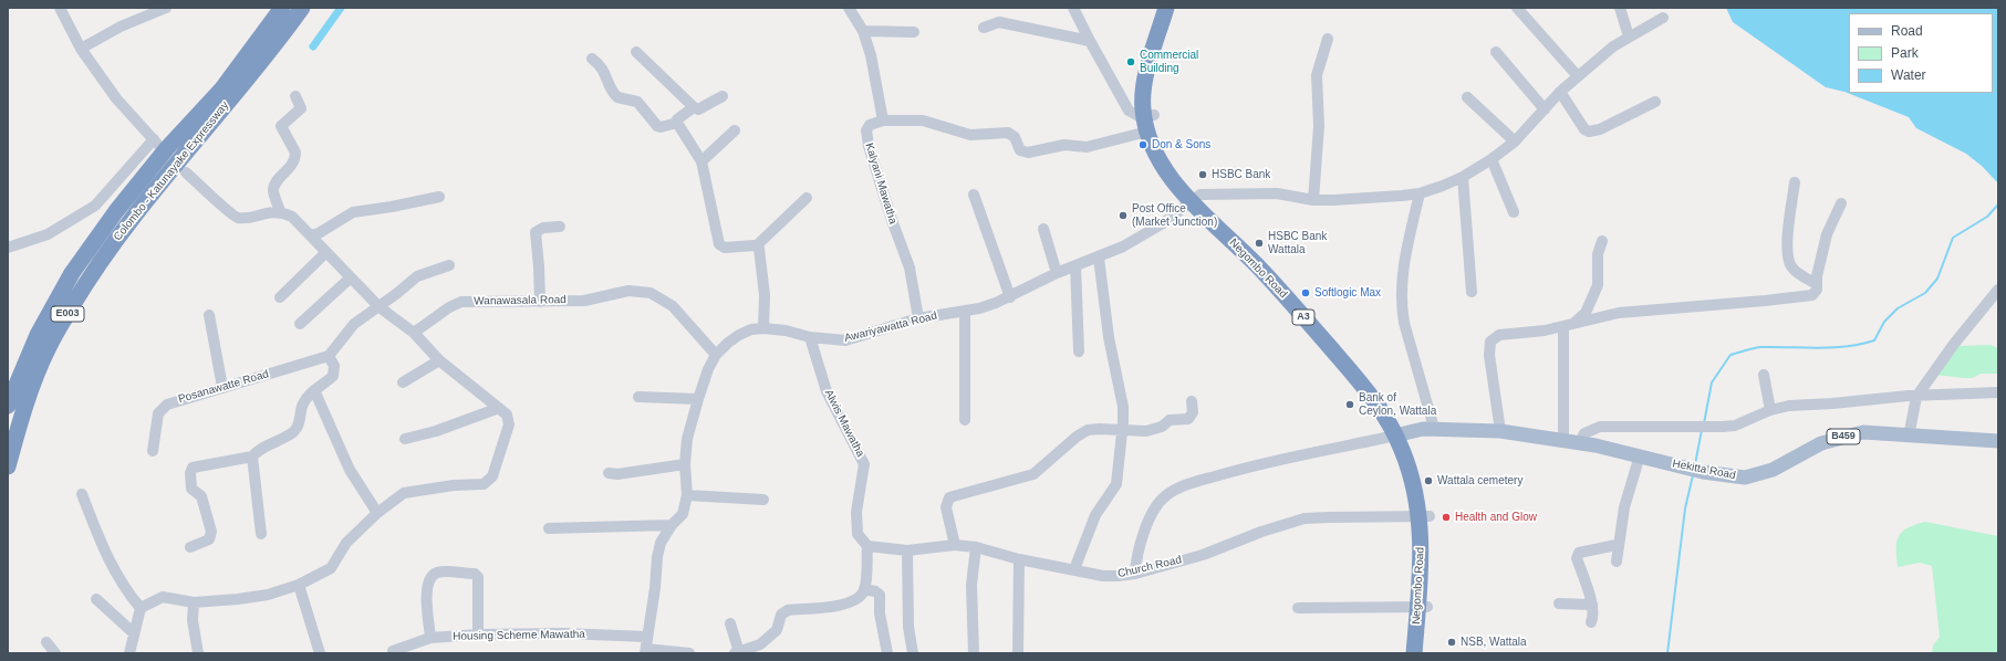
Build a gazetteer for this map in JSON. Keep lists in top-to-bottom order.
{
  "streets": {
    "highway": [
      "Colombo - Katunayake Expressway",
      "Negombo Road",
      "E003",
      "A3"
    ],
    "main road": ["B459", "Hekitta Road"],
    "street": [
      "Kalyani Mawatha",
      "Wanawasala Road",
      "Awariyawatta Road",
      "Posanawatte Road",
      "Alwis Mawatha",
      "Church Road",
      "Housing Scheme Mawatha"
    ]
  },
  "crossings": [
    ["Kalyani Mawatha", "Awariyawatta Road"],
    ["Negombo Road", "Awariyawatta Road"],
    ["Negombo Road", "Hekitta Road"],
    ["Negombo Road", "Church Road"],
    ["Wanawasala Road", "Awariyawatta Road"],
    ["Awariyawatta Road", "Alwis Mawatha"],
    ["Awariyawatta Road", "Housing Scheme Mawatha"],
    ["Alwis Mawatha", "Church Road"]
  ],
  "places": [
    "Commercial Building",
    "Don & Sons",
    "HSBC Bank",
    "Post Office (Market Junction)",
    "HSBC Bank Wattala",
    "Softlogic Max",
    "Bank of Ceylon, Wattala",
    "Wattala cemetery",
    "Health and Glow",
    "NSB, Wattala"
  ],
  "legend": ["Road", "Park", "Water"]
}
